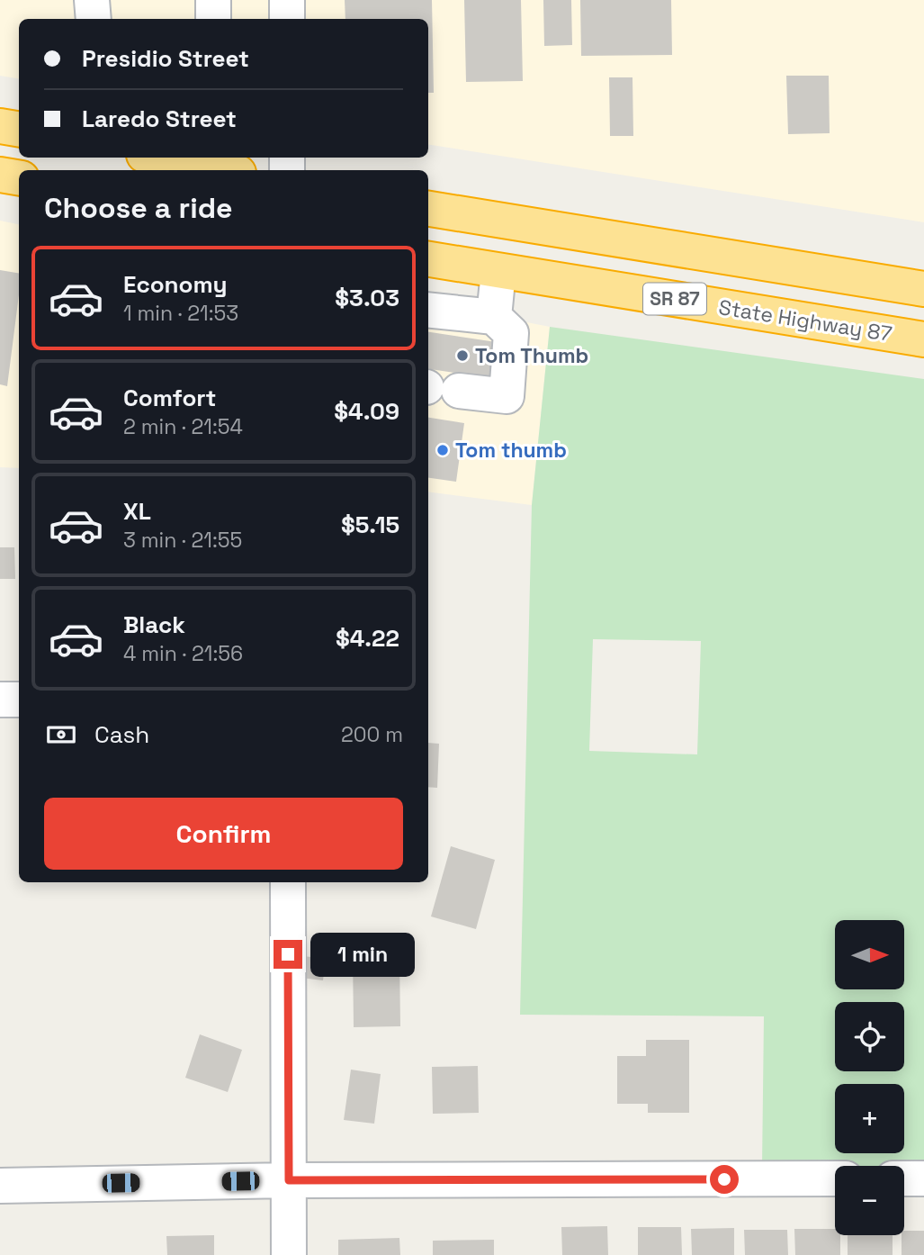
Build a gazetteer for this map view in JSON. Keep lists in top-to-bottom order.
{
  "streets": {
    "highway": ["SR 87", "State Highway 87"]
  },
  "places": ["Tom Thumb", "Tom thumb"],
  "north": "right",
  "page": {
    "banner": ["Presidio Street", "Laredo Street"],
    "heading": "Choose a ride",
    "list": [
      {
        "name": "Economy",
        "note": "1 min · 21:53",
        "value": "$3.03"
      },
      {
        "name": "Comfort",
        "note": "2 min · 21:54",
        "value": "$4.09"
      },
      {
        "name": "XL",
        "note": "3 min · 21:55",
        "value": "$5.15"
      },
      {
        "name": "Black",
        "note": "4 min · 21:56",
        "value": "$4.22"
      }
    ],
    "pay": ["Cash", "200 m"],
    "buttons": "Confirm",
    "map_buttons": ["+", "−"],
    "bubble": "1 min"
  }
}
